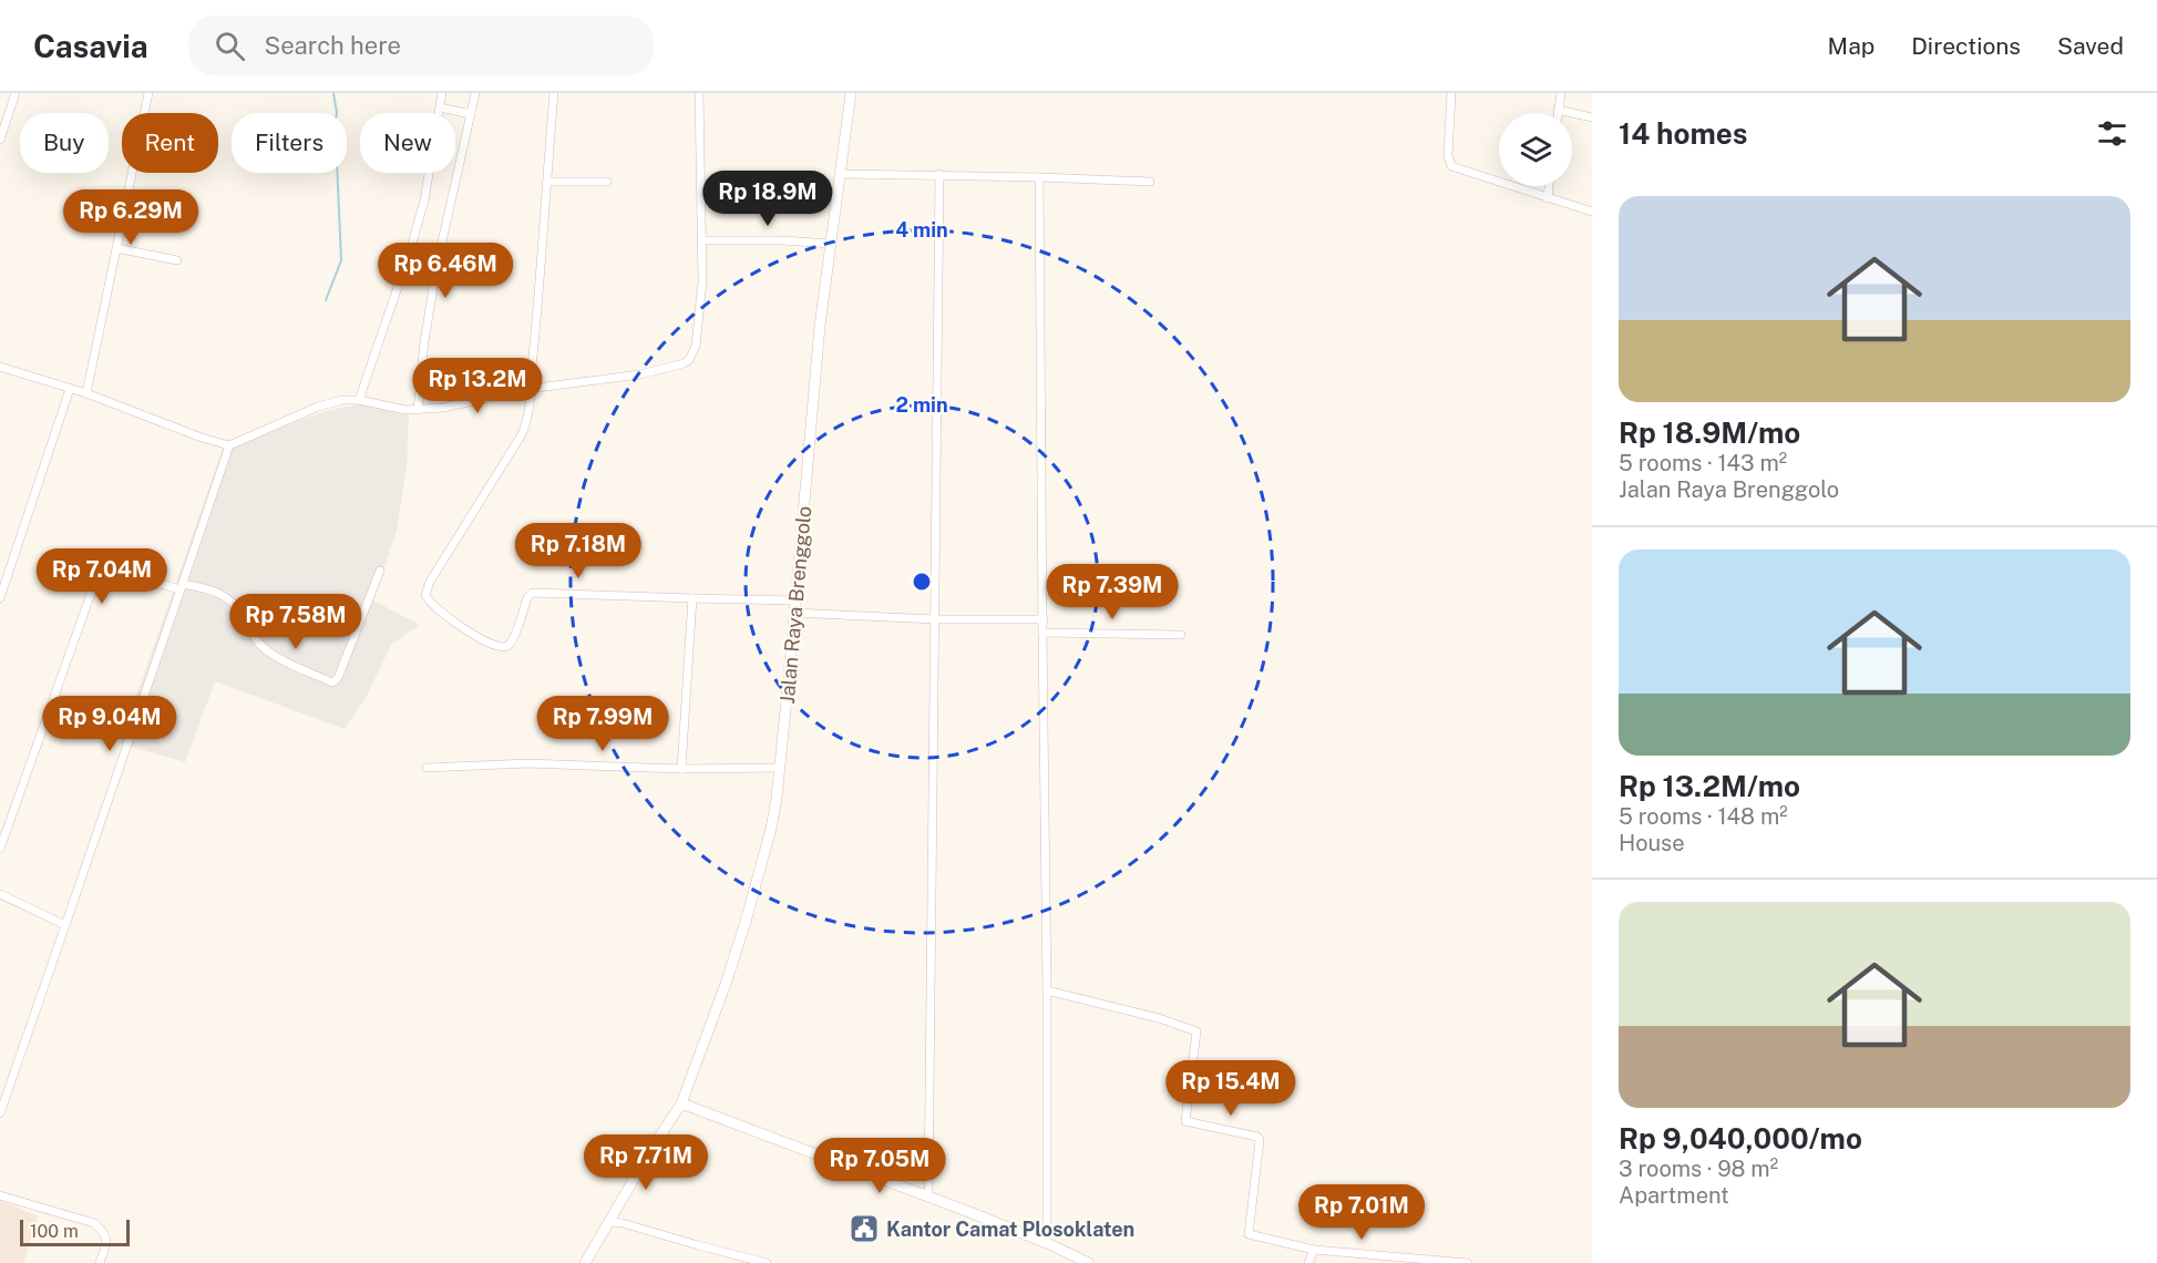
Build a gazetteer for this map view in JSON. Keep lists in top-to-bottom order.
{
  "streets": {
    "main road": ["Jalan Raya Brenggolo"]
  },
  "places": {
    "public building": ["Kantor Camat Plosoklaten"]
  },
  "scale_bar": "100 m",
  "page": {
    "header": "Casavia",
    "search": "Search here",
    "nav": ["Map", "Directions", "Saved"],
    "heading": "14 homes",
    "chip": [
      "Buy",
      "Rent",
      "Filters",
      "New"
    ],
    "price": [
      "Rp 18.9M",
      "Rp 6.29M",
      "Rp 6.46M",
      "Rp 13.2M",
      "Rp 7.18M",
      "Rp 7.04M",
      "Rp 7.39M",
      "Rp 7.58M",
      "Rp 9.04M",
      "Rp 7.99M",
      "Rp 15.4M",
      "Rp 7.71M",
      "Rp 7.05M",
      "Rp 7.01M"
    ],
    "list": [
      {
        "name": "Rp 18.9M/mo",
        "note": "5 rooms · 143 m² · Jalan Raya Brenggolo"
      },
      {
        "name": "Rp 13.2M/mo",
        "note": "5 rooms · 148 m² · House"
      },
      {
        "name": "Rp 9,040,000/mo",
        "note": "3 rooms · 98 m² · Apartment"
      }
    ],
    "scale": "100 m"
  },
  "rings": ["4 min", "2 min"]
}
